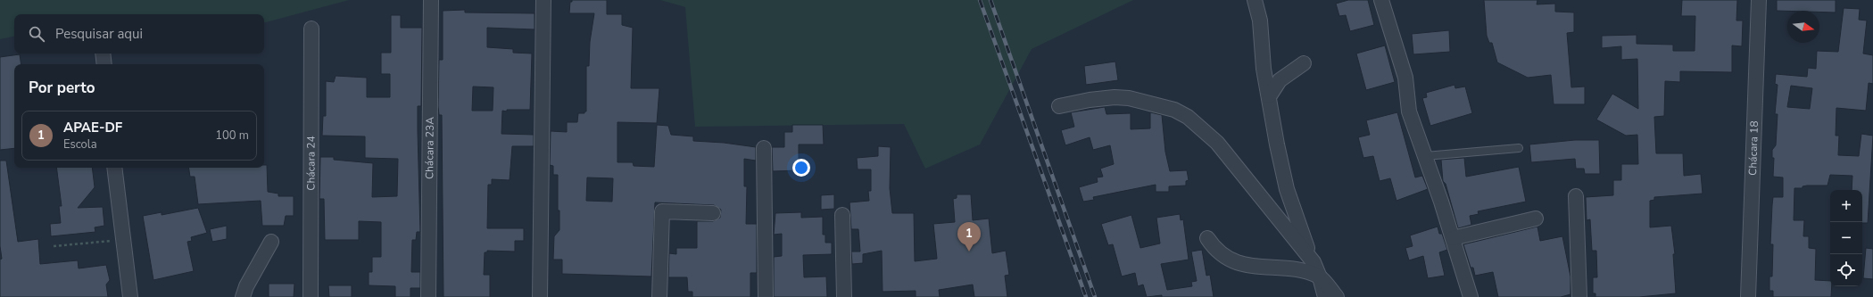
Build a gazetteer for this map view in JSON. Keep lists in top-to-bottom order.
{
  "streets": {
    "street": ["Chácara 23A", "Chácara 18", "Chácara 24"]
  },
  "north": "right",
  "page": {
    "search": "Pesquisar aqui",
    "heading": "Por perto",
    "list": [
      {
        "mark": "1",
        "name": "APAE-DF",
        "note": "Escola",
        "value": "100 m"
      }
    ],
    "map_buttons": ["+", "−"],
    "pins": "1"
  }
}
